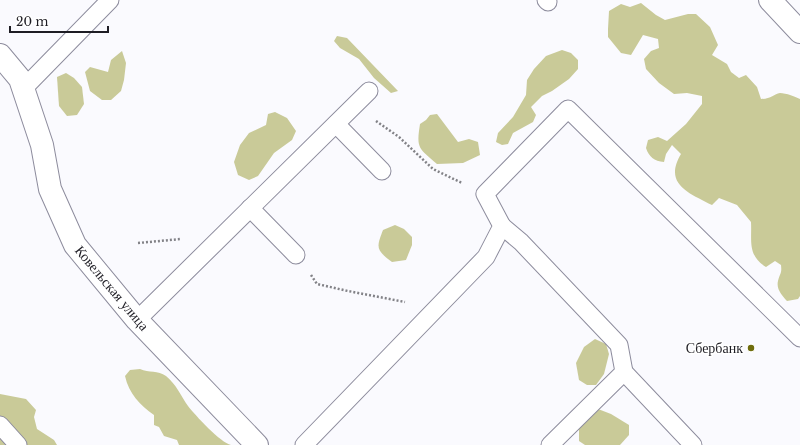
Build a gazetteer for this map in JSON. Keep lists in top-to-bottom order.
{
  "streets": {
    "street": ["Ковельская улица"]
  },
  "places": ["Сбербанк"],
  "scale_bar": "20 m"
}
